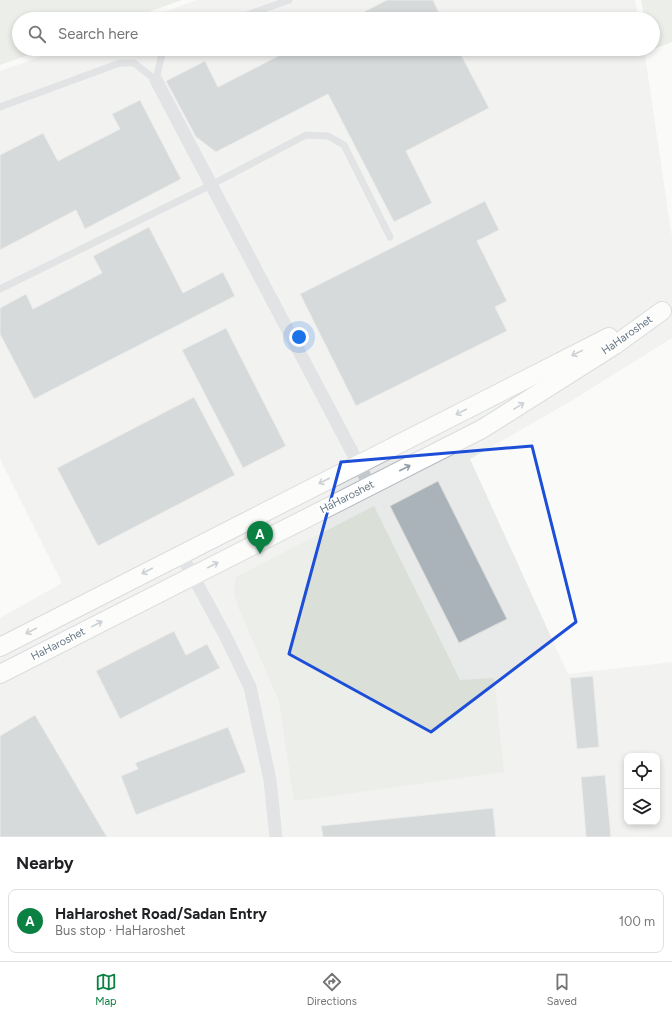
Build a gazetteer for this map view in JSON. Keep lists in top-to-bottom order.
{
  "streets": {
    "street": ["HaHaroshet"]
  },
  "page": {
    "search": "Search here",
    "pins": "A",
    "heading": "Nearby",
    "list": [
      {
        "mark": "A",
        "name": "HaHaroshet Road/Sadan Entry",
        "note": "Bus stop · HaHaroshet",
        "value": "100 m"
      }
    ],
    "nav": ["Map", "Directions", "Saved"]
  }
}
